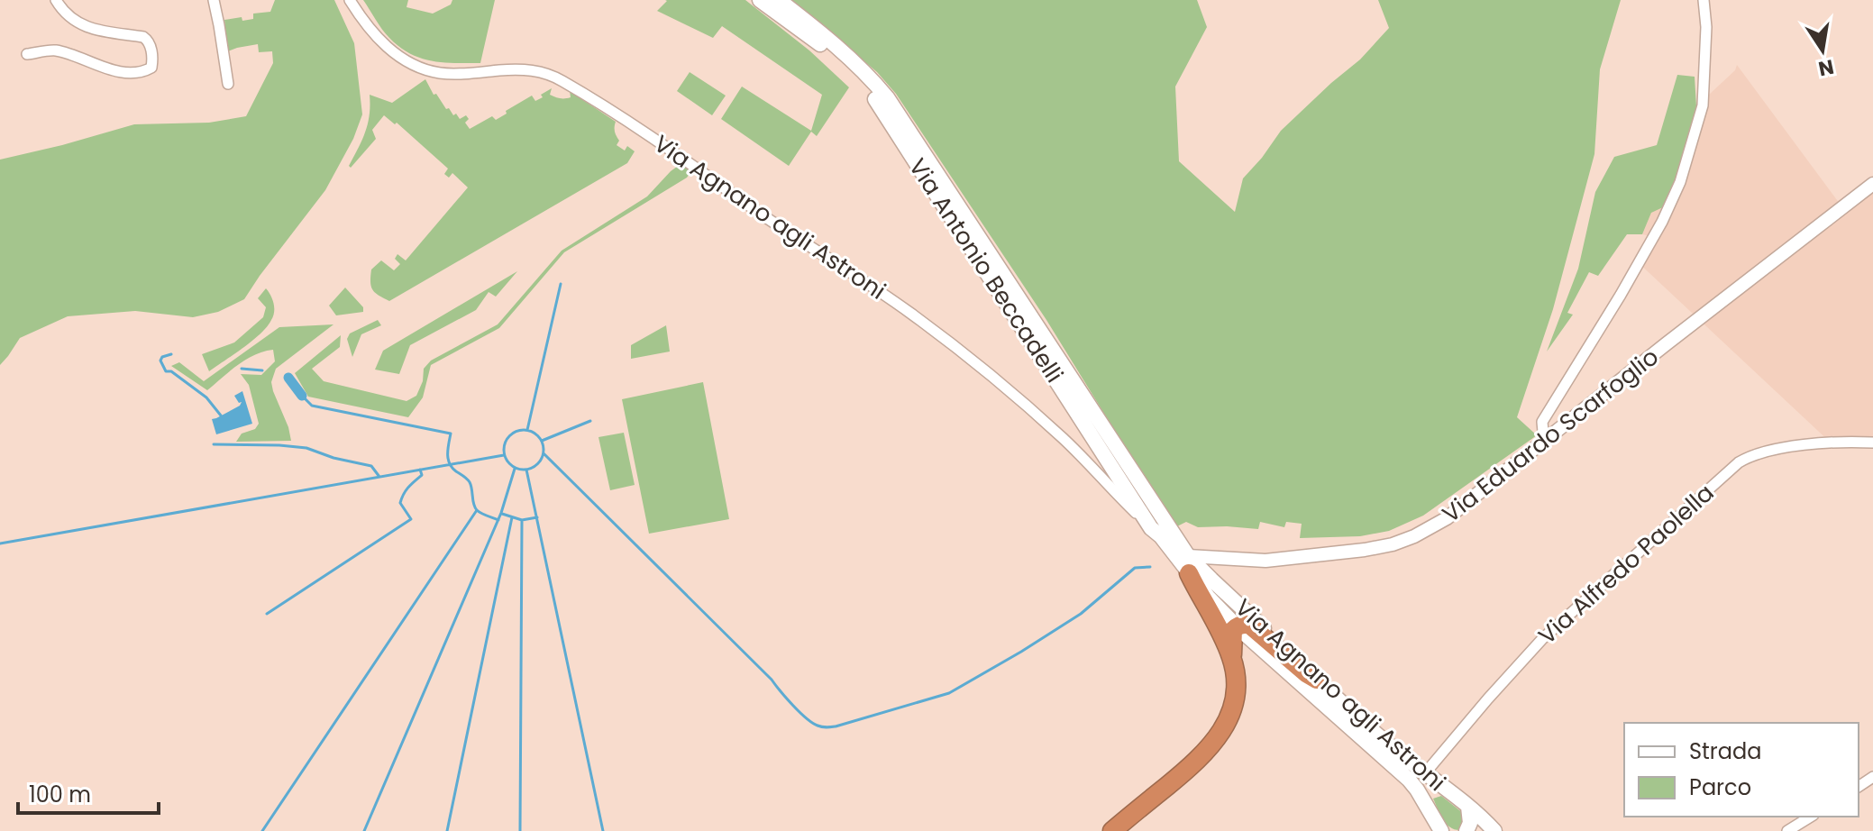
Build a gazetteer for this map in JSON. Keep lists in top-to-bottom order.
{
  "streets": {
    "main road": ["Via Agnano agli Astroni", "Via Antonio Beccadelli"],
    "street": ["Via Eduardo Scarfoglio", "Via Alfredo Paolella"]
  },
  "crossings": [
    ["Via Agnano agli Astroni", "Via Antonio Beccadelli"],
    ["Via Agnano agli Astroni", "Via Eduardo Scarfoglio"],
    ["Via Agnano agli Astroni", "Via Alfredo Paolella"],
    ["Via Antonio Beccadelli", "Via Eduardo Scarfoglio"]
  ],
  "legend": ["Strada", "Parco"],
  "scale_bar": "100 m",
  "north": "bottom"
}
